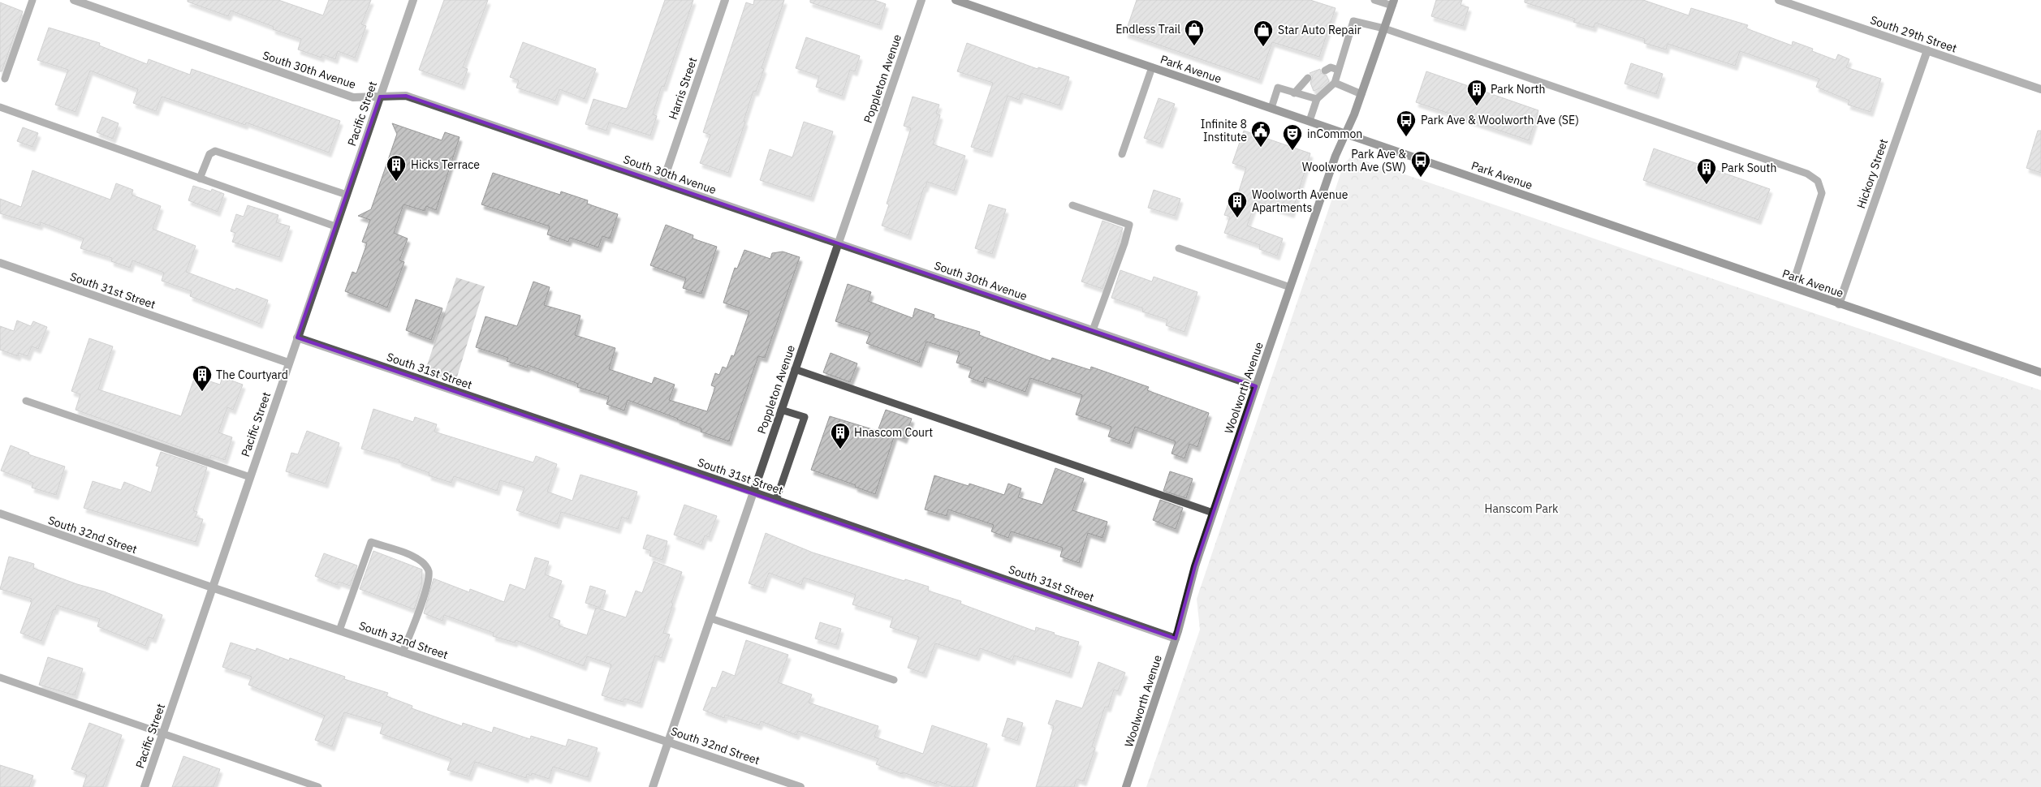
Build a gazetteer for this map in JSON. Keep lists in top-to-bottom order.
{
  "streets": {
    "street": [
      "South 29th Street",
      "Park Avenue",
      "South 30th Avenue",
      "Poppleton Avenue",
      "Harris Street",
      "Pacific Street",
      "Hickory Street",
      "South 31st Street",
      "Woolworth Avenue",
      "South 32nd Street"
    ]
  },
  "crossings": [
    ["South 29th Street", "Hickory Street"],
    ["Park Avenue", "Hickory Street"],
    ["Park Avenue", "Woolworth Avenue"],
    ["South 30th Avenue", "Poppleton Avenue"],
    ["South 30th Avenue", "Harris Street"],
    ["South 30th Avenue", "Pacific Street"],
    ["South 30th Avenue", "Woolworth Avenue"],
    ["Poppleton Avenue", "South 31st Street"],
    ["Poppleton Avenue", "South 32nd Street"],
    ["Pacific Street", "South 31st Street"],
    ["Pacific Street", "South 32nd Street"],
    ["South 31st Street", "Woolworth Avenue"]
  ],
  "parks": ["Hanscom Park"],
  "places": {
    "shop": ["Endless Trail", "Star Auto Repair"],
    "building": [
      "Park North",
      "Hicks Terrace",
      "Park South",
      "Woolworth Avenue Apartments",
      "The Courtyard",
      "Hnascom Court"
    ],
    "bus stop": ["Park Ave & Woolworth Ave (SE)", "Park Ave & Woolworth Ave (SW)"],
    "public building": ["Infinite 8 Institute"],
    "theatre": ["inCommon"]
  }
}
